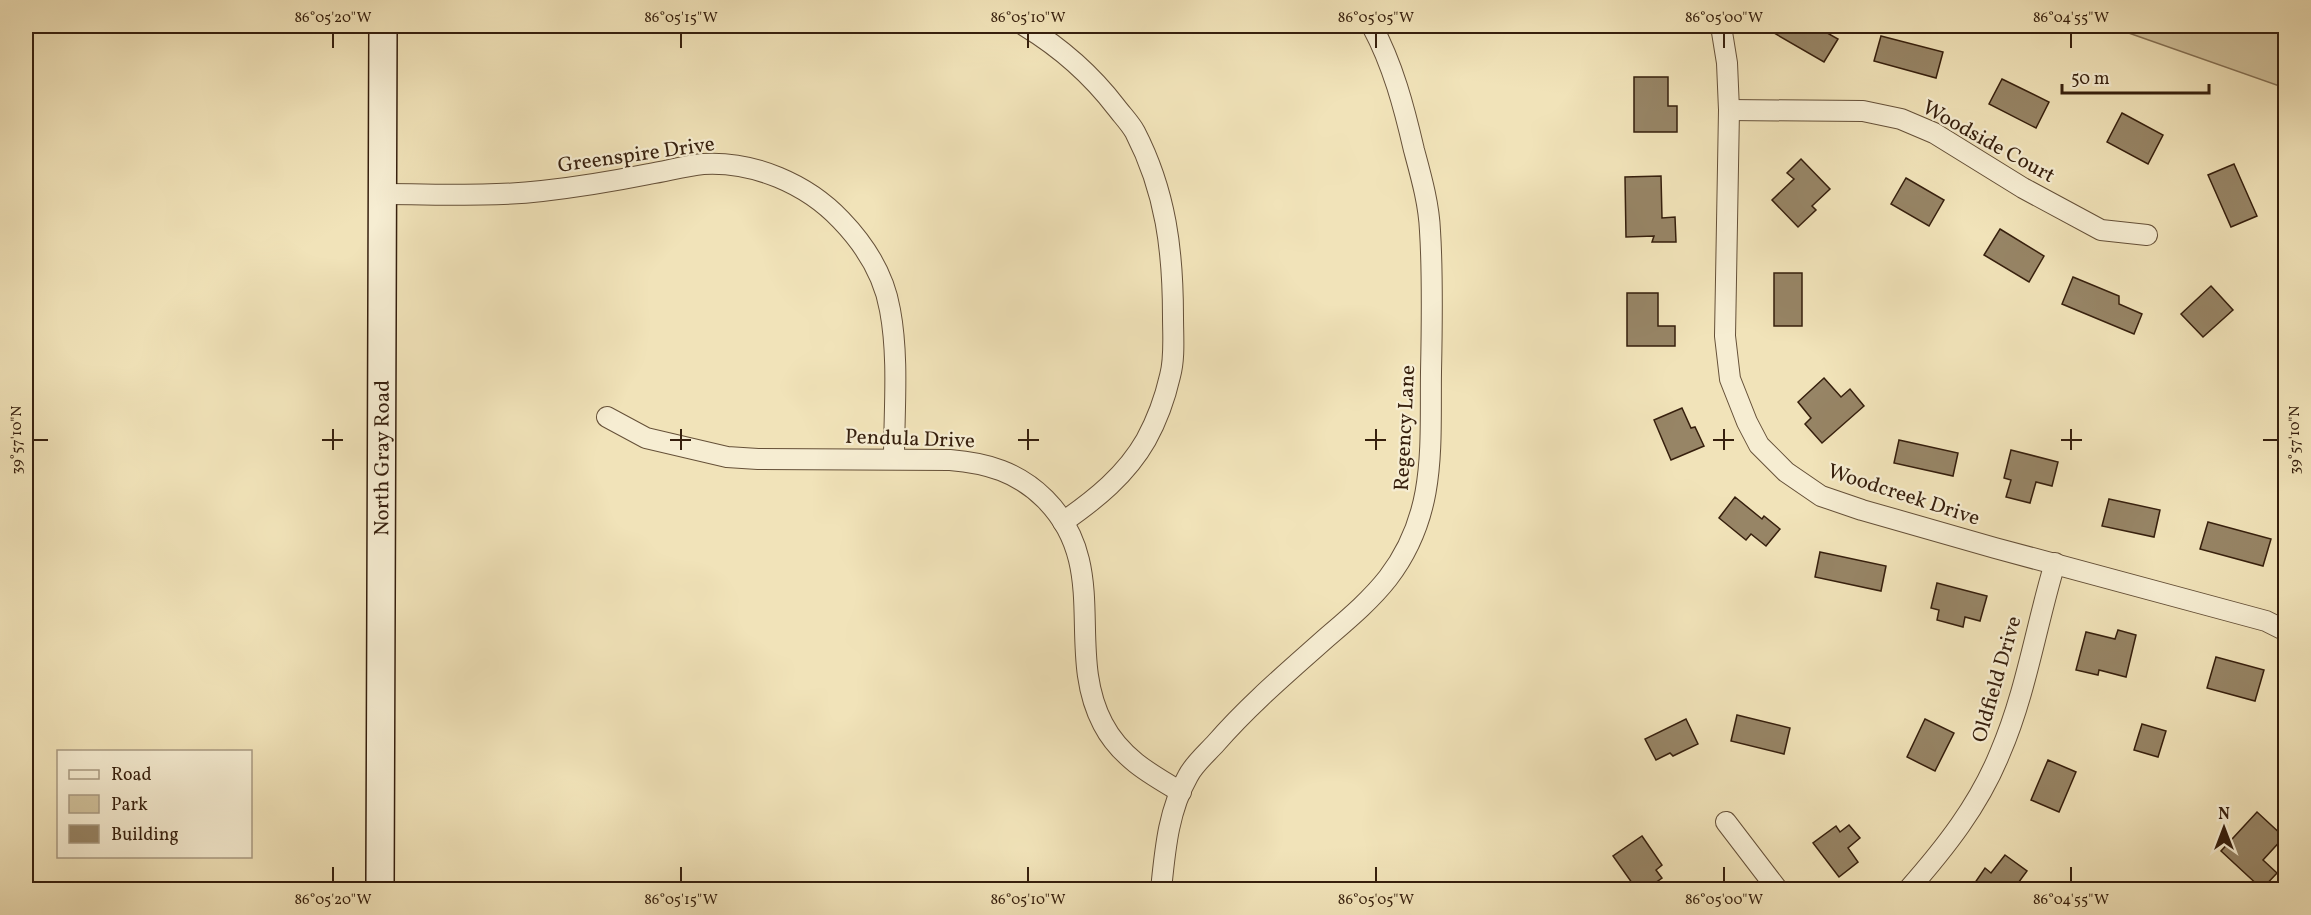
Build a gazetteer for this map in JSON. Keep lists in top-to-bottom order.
{
  "streets": {
    "street": [
      "Woodside Court",
      "Greenspire Drive",
      "Regency Lane",
      "Pendula Drive",
      "North Gray Road",
      "Woodcreek Drive",
      "Oldfield Drive"
    ]
  },
  "crossings": [
    ["Woodside Court", "Woodcreek Drive"],
    ["Greenspire Drive", "Pendula Drive"],
    ["Greenspire Drive", "North Gray Road"],
    ["Regency Lane", "Pendula Drive"],
    ["Woodcreek Drive", "Oldfield Drive"]
  ],
  "legend": ["Road", "Park", "Building"],
  "scale_bar": "50 m",
  "north": "top",
  "coordinates": [
    "86°05'20\"W",
    "86°05'15\"W",
    "86°05'10\"W",
    "86°05'05\"W",
    "86°05'00\"W",
    "86°04'55\"W",
    "39°57'10\"N"
  ]
}
